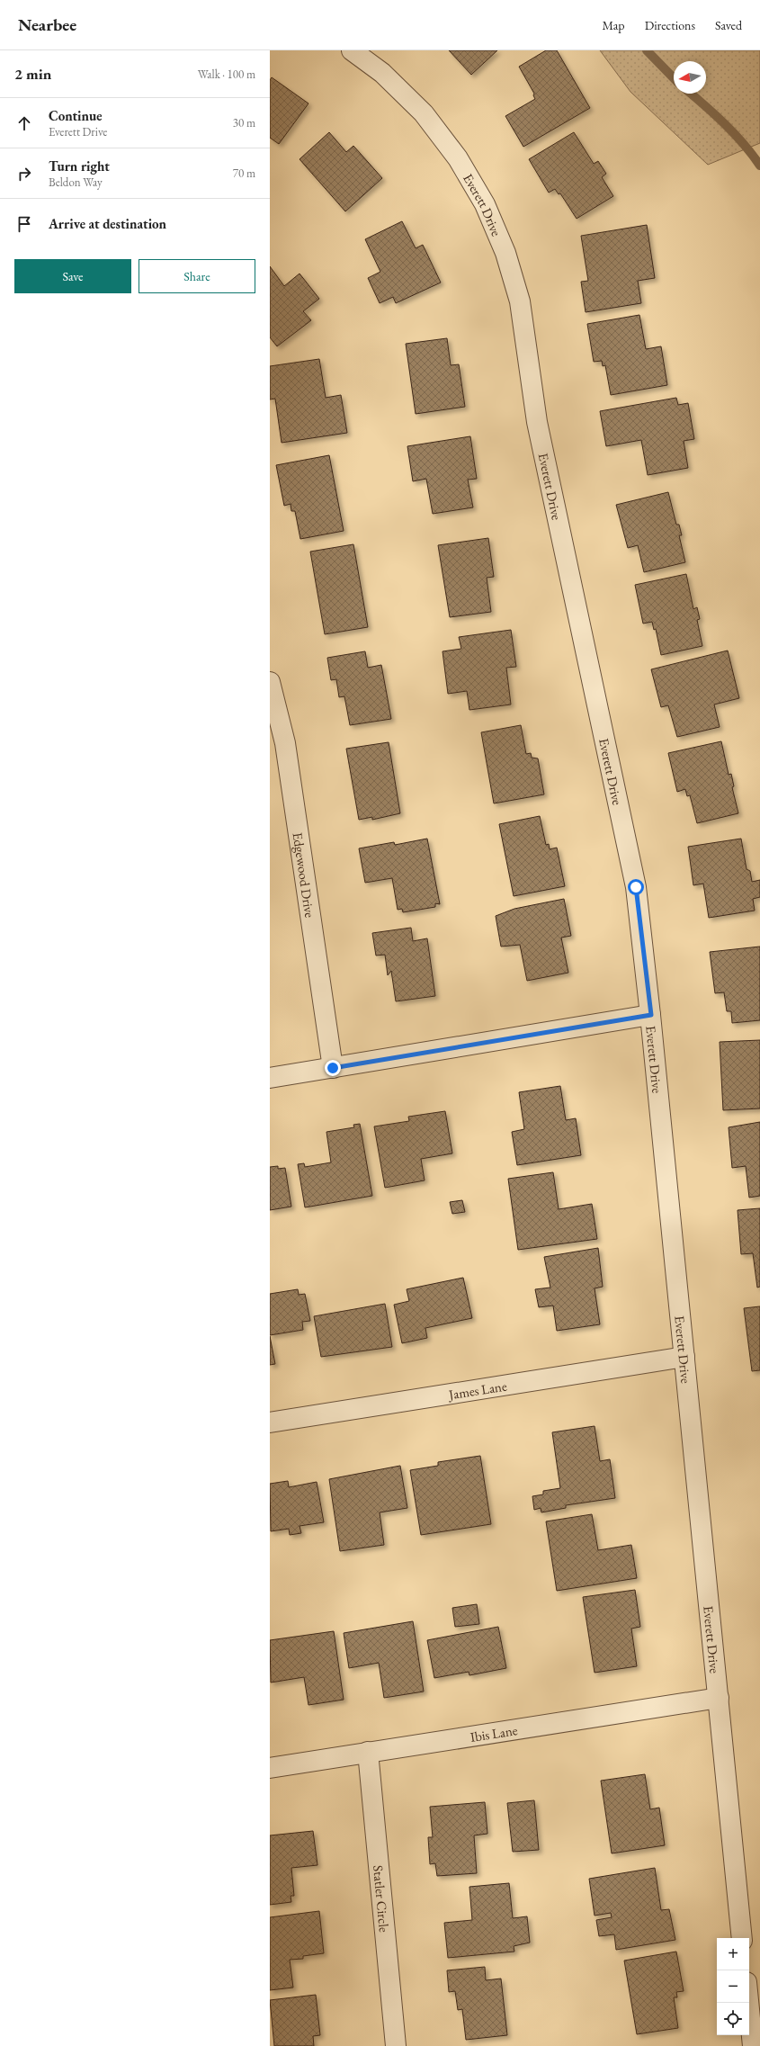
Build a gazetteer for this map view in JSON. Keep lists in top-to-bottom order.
{
  "streets": {
    "street": [
      "Everett Drive",
      "Edgewood Drive",
      "James Lane",
      "Ibis Lane",
      "Statler Circle"
    ]
  },
  "crossings": [
    ["Everett Drive", "James Lane"],
    ["Everett Drive", "Ibis Lane"],
    ["Ibis Lane", "Statler Circle"]
  ],
  "north": "left",
  "page": {
    "header": "Nearbee",
    "nav": ["Map", "Directions", "Saved"],
    "heading": ["2 min", "Walk · 100 m"],
    "list": [
      ["Continue", "Everett Drive", "30 m"],
      ["Turn right", "Beldon Way", "70 m"],
      "Arrive at destination"
    ],
    "buttons": ["Save", "Share"],
    "map_buttons": ["+", "−"]
  }
}
